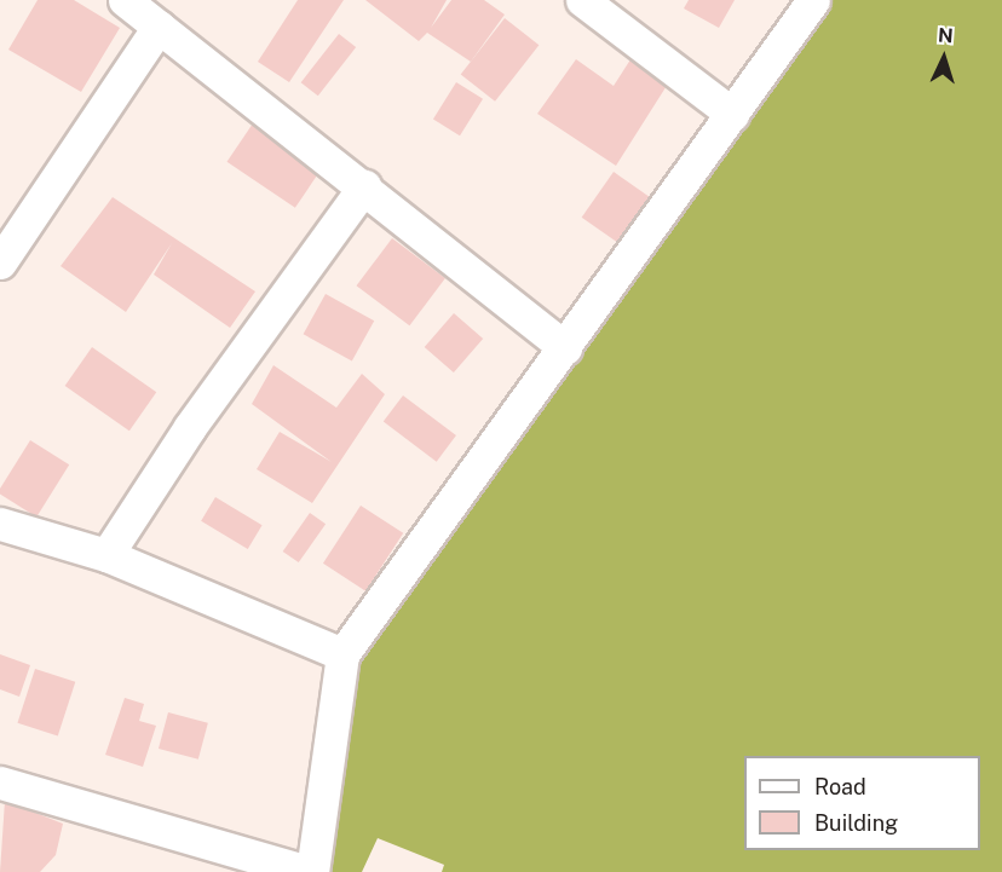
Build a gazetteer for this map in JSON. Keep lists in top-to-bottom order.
{
  "legend": ["Road", "Building"],
  "north": "top"
}
